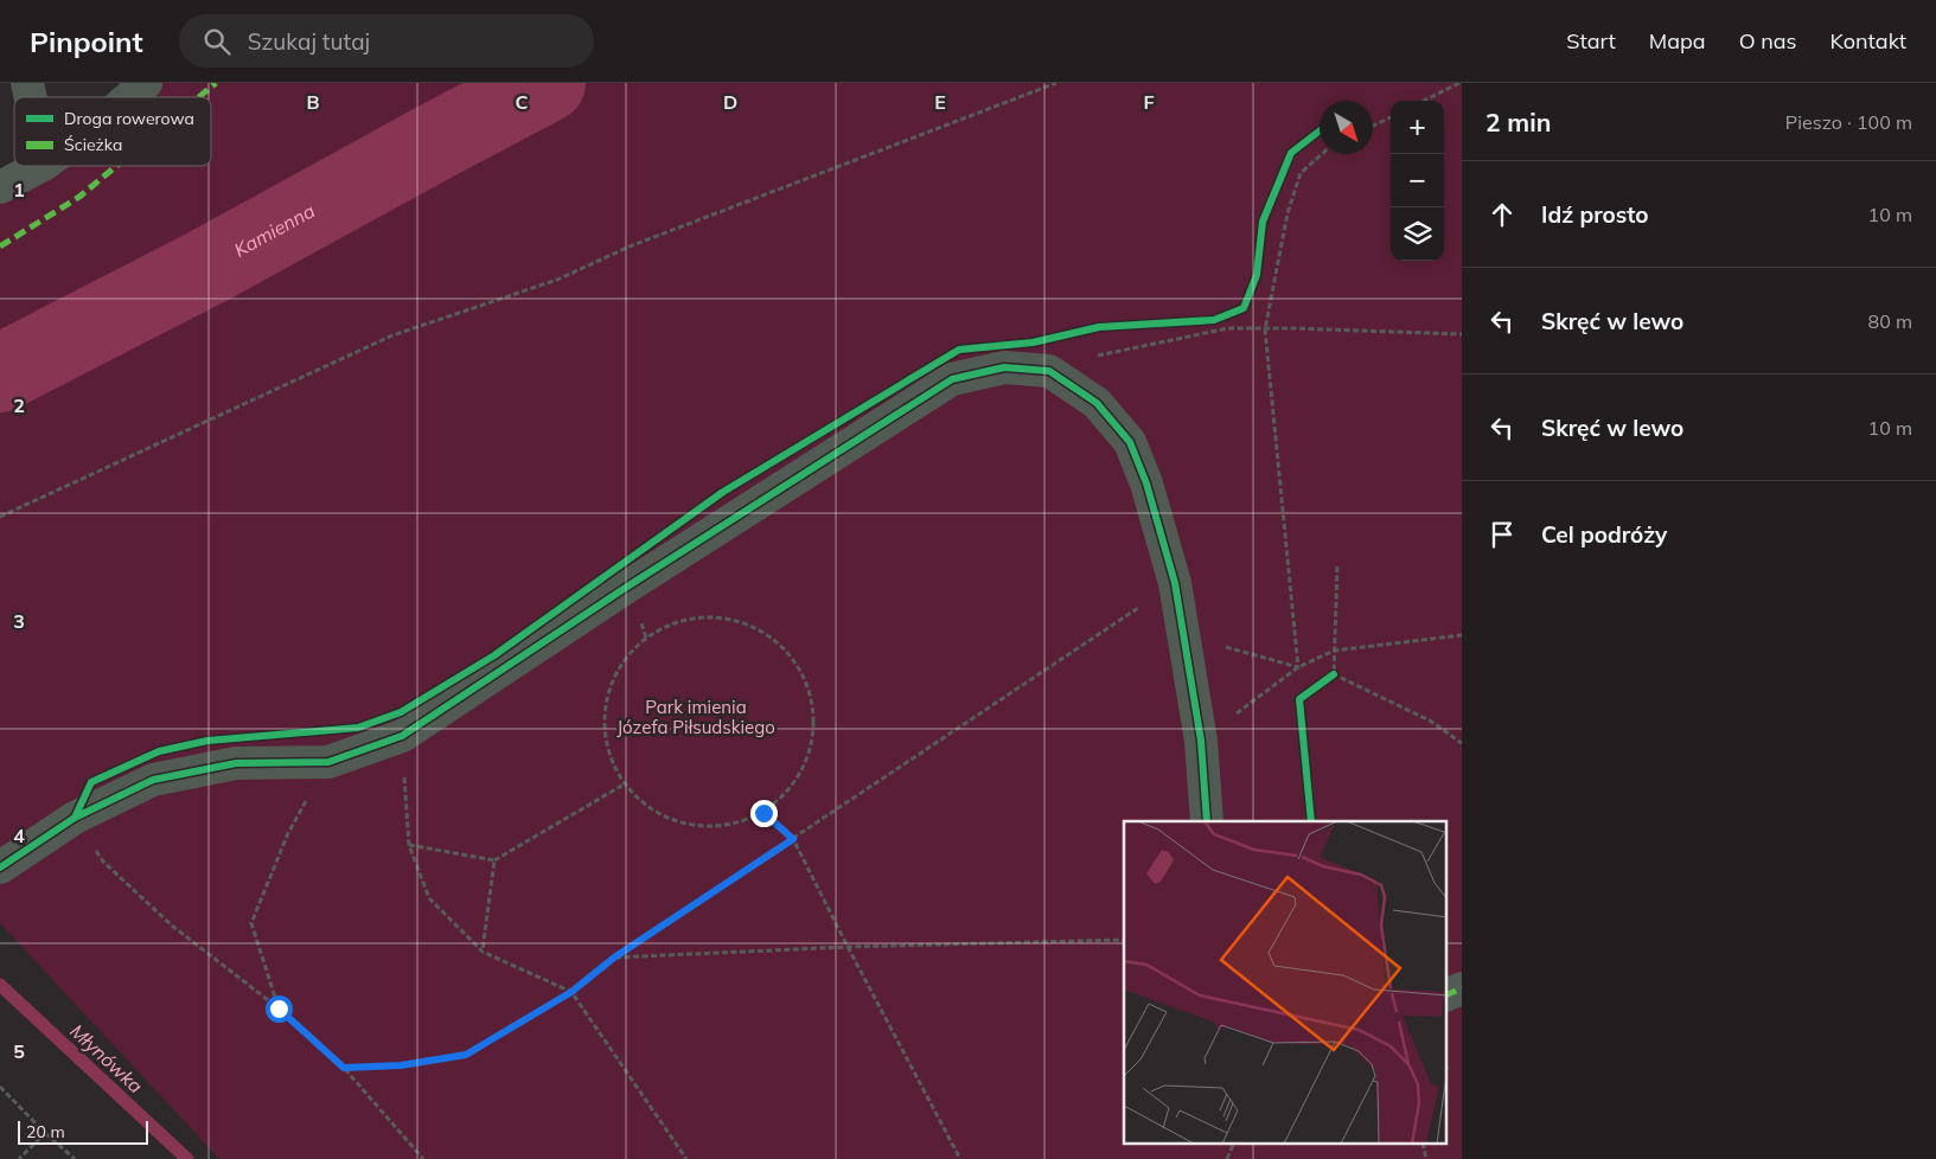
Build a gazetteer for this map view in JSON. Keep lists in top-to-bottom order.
{
  "water": ["Kamienna", "Młynówka"],
  "parks": ["Park imienia Józefa Piłsudskiego"],
  "legend": ["Droga rowerowa", "Ścieżka"],
  "scale_bar": "20 m",
  "north": "bottom right",
  "page": {
    "header": "Pinpoint",
    "search": "Szukaj tutaj",
    "nav": [
      "Start",
      "Mapa",
      "O nas",
      "Kontakt"
    ],
    "heading": ["2 min", "Pieszo · 100 m"],
    "map_buttons": ["+", "−"],
    "list": [
      ["Idź prosto", "10 m"],
      ["Skręć w lewo", "80 m"],
      ["Skręć w lewo", "10 m"],
      "Cel podróży"
    ],
    "scale": "20 m"
  },
  "grid": {
    "columns": [
      "B",
      "C",
      "D",
      "E",
      "F"
    ],
    "rows": [
      "1",
      "2",
      "3",
      "4",
      "5"
    ]
  }
}
